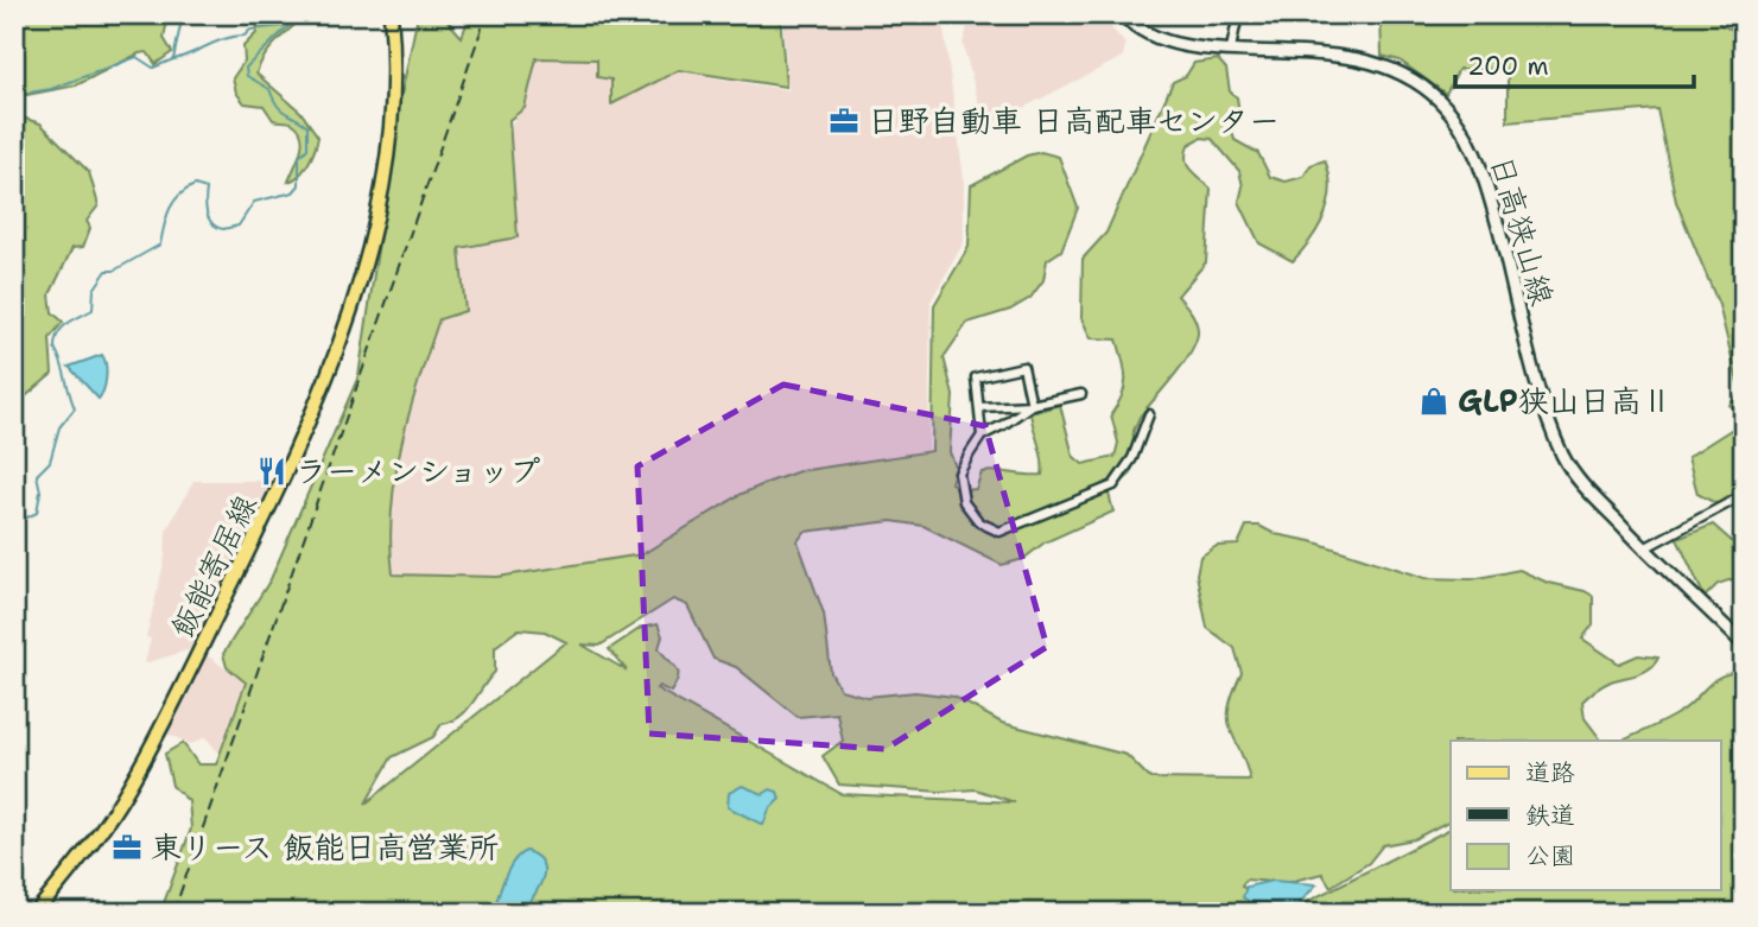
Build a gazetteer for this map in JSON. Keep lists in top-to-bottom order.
{
  "streets": {
    "main road": ["日高狭山線", "飯能寄居線"]
  },
  "places": {
    "office": ["日野自動車 日高配車センター", "東リース 飯能日高営業所"],
    "shop": ["GLP狭山日高Ⅱ"],
    "restaurant": ["ラーメンショップ"]
  },
  "legend": ["道路", "鉄道", "公園"],
  "scale_bar": "200 m"
}
